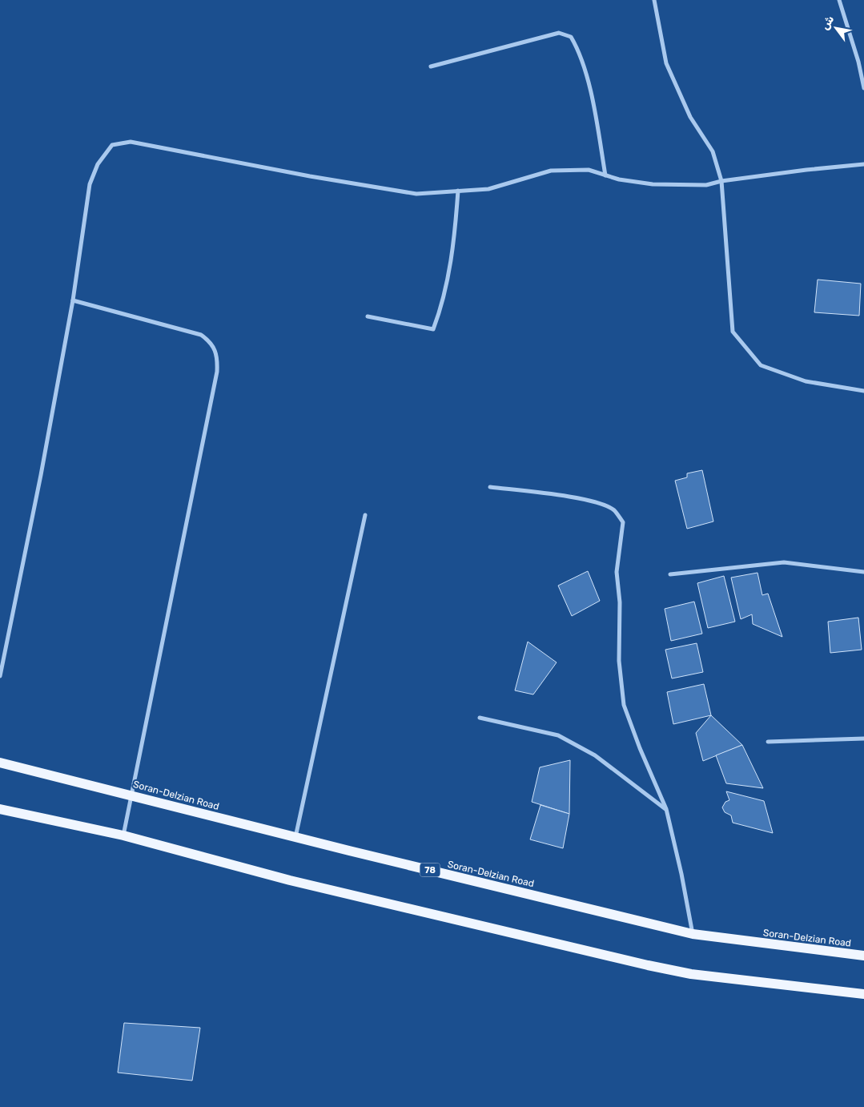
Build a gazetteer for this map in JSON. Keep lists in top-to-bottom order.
{
  "streets": {
    "main road": ["Soran-Delzian Road", "78"]
  },
  "north": "top left"
}
